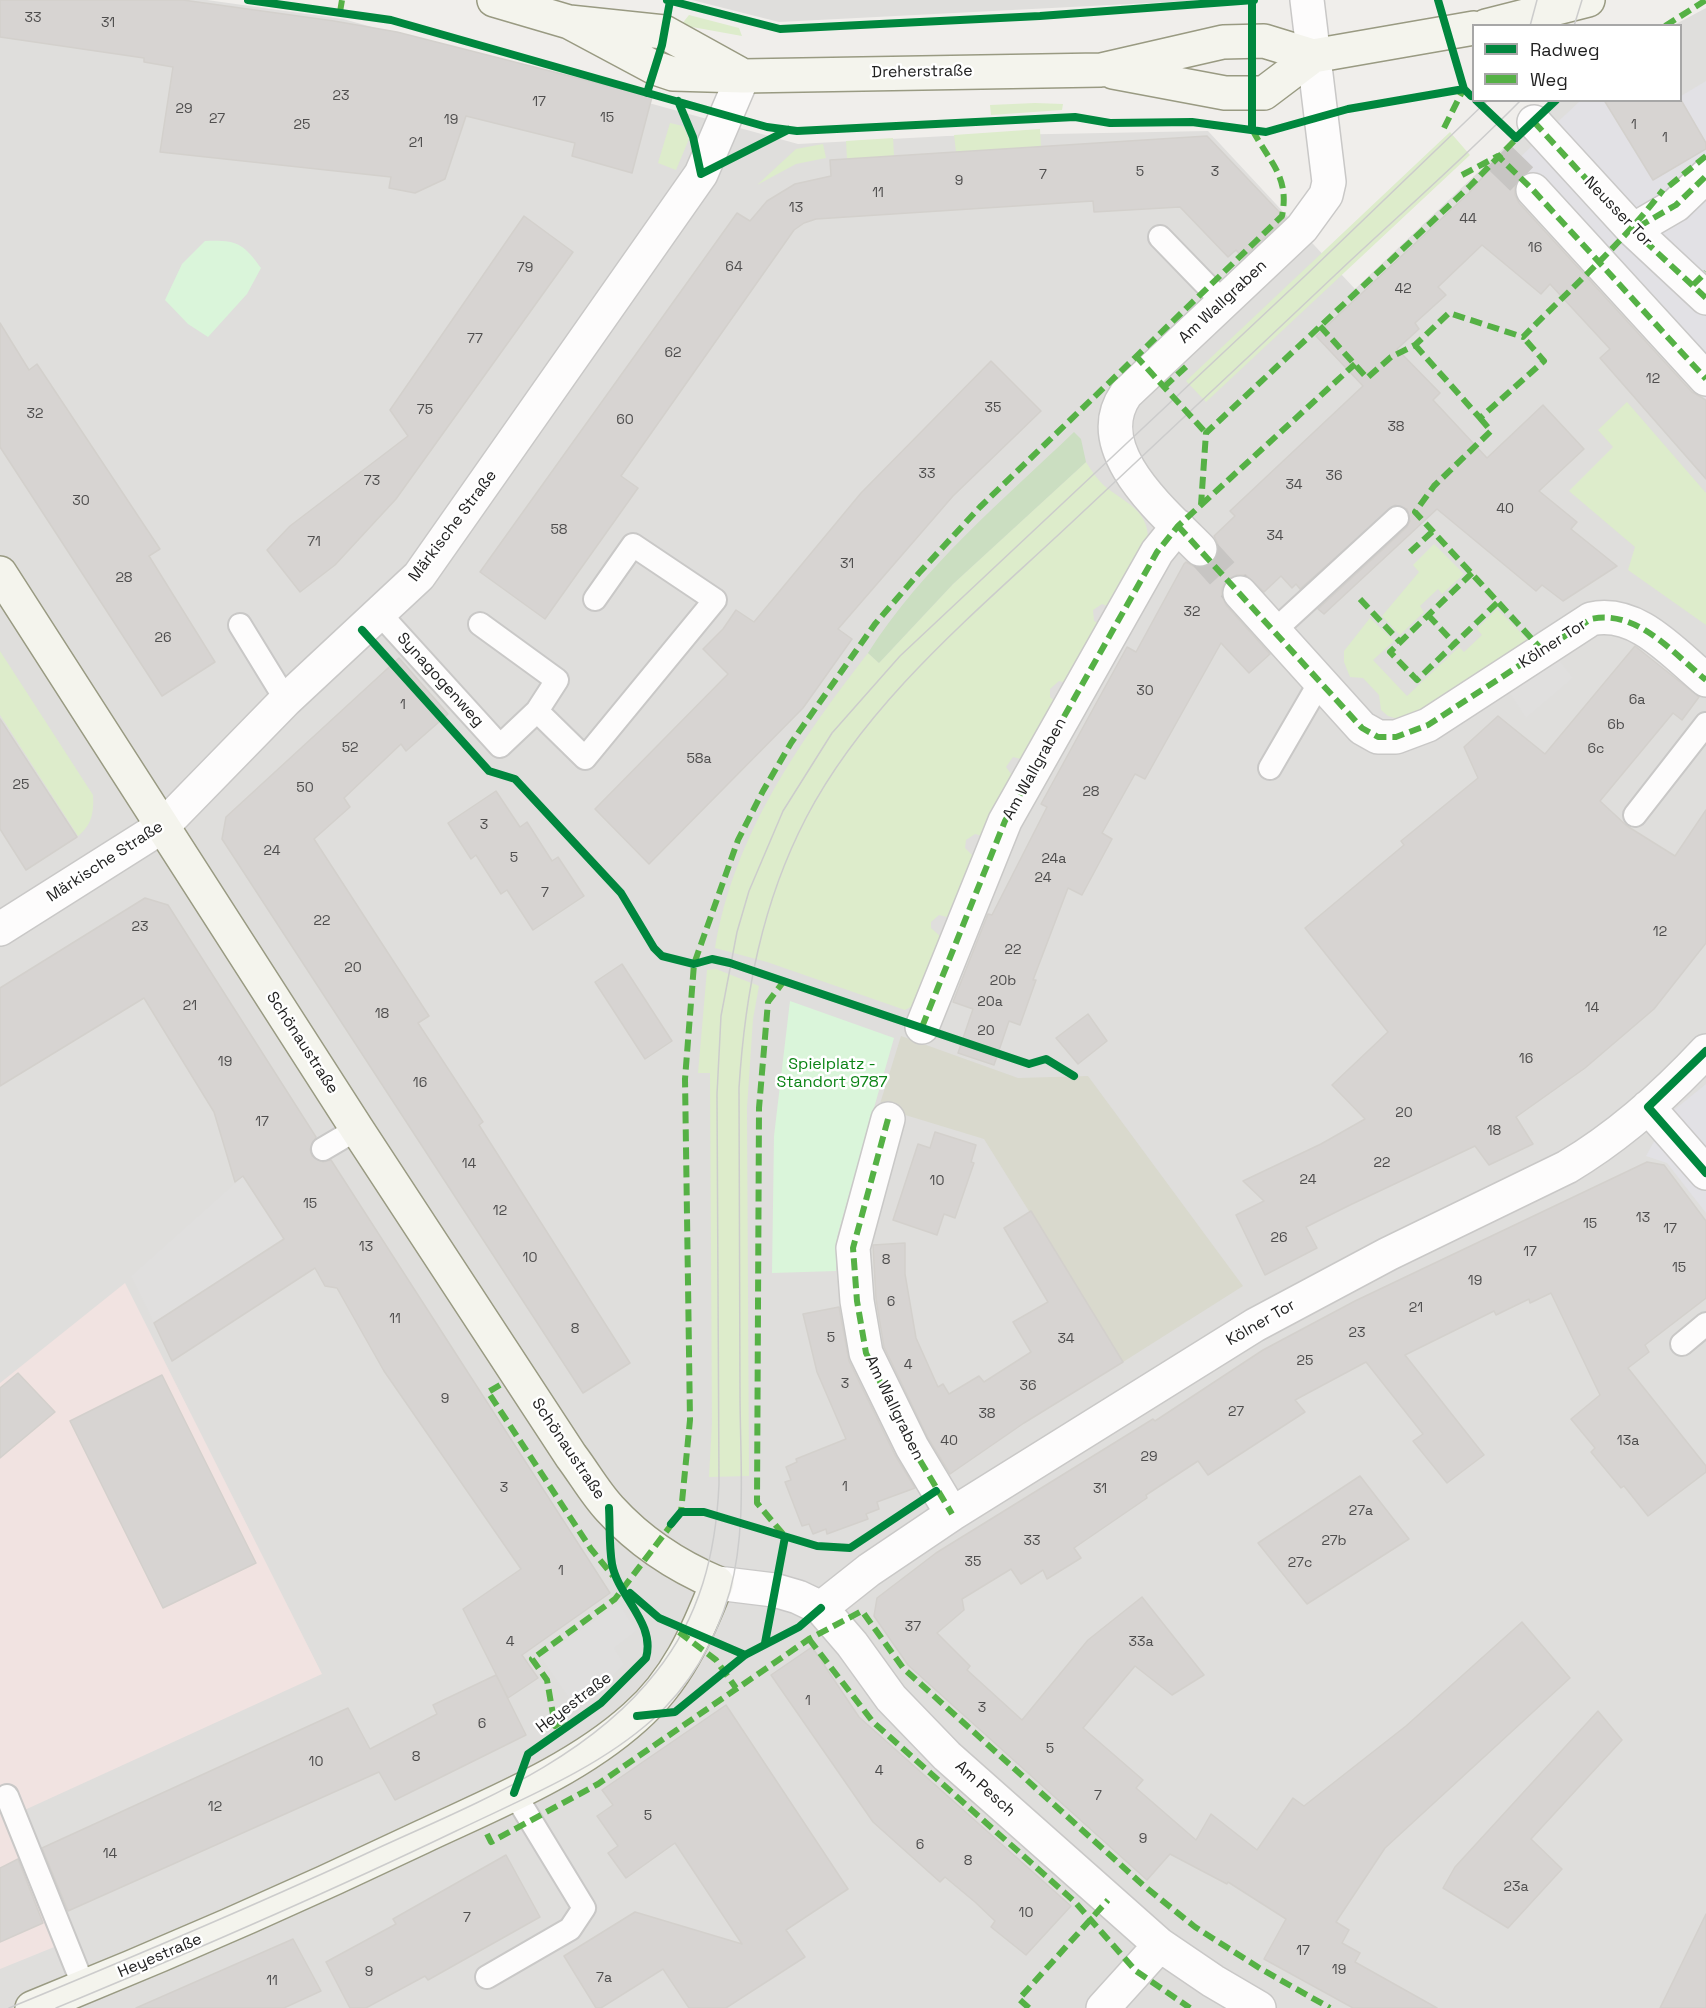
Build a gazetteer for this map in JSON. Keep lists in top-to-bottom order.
{
  "streets": {
    "street": [
      "Dreherstraße",
      "Neusser Tor",
      "Am Wallgraben",
      "Märkische Straße",
      "Kölner Tor",
      "Schönaustraße",
      "Heyestraße",
      "Am Pesch"
    ],
    "lane": ["Synagogenweg"]
  },
  "crossings": [
    ["Dreherstraße", "Am Wallgraben"],
    ["Dreherstraße", "Märkische Straße"],
    ["Am Wallgraben", "Kölner Tor"],
    ["Märkische Straße", "Synagogenweg"],
    ["Märkische Straße", "Schönaustraße"],
    ["Kölner Tor", "Am Pesch"],
    ["Schönaustraße", "Heyestraße"]
  ],
  "parks": ["Spielplatz - Standort 9787"],
  "house_numbers": [
    "33",
    "31",
    "23",
    "17",
    "29",
    "15",
    "27",
    "19",
    "25",
    "1",
    "1",
    "21",
    "5",
    "3",
    "7",
    "9",
    "11",
    "13",
    "44",
    "16",
    "64",
    "79",
    "42",
    "77",
    "62",
    "12",
    "35",
    "75",
    "32",
    "60",
    "38",
    "33",
    "36",
    "73",
    "34",
    "30",
    "40",
    "58",
    "34",
    "71",
    "31",
    "28",
    "32",
    "26",
    "30",
    "6a",
    "1",
    "6b",
    "52",
    "6c",
    "58a",
    "25",
    "50",
    "28",
    "3",
    "24",
    "5",
    "24a",
    "24",
    "7",
    "22",
    "23",
    "12",
    "22",
    "20",
    "20b",
    "20a",
    "21",
    "14",
    "18",
    "20",
    "16",
    "19",
    "16",
    "20",
    "17",
    "18",
    "22",
    "14",
    "24",
    "10",
    "15",
    "12",
    "13",
    "15",
    "17",
    "26",
    "13",
    "17",
    "10",
    "8",
    "15",
    "19",
    "6",
    "21",
    "11",
    "8",
    "23",
    "5",
    "34",
    "25",
    "4",
    "3",
    "36",
    "9",
    "27",
    "38",
    "40",
    "13a",
    "29",
    "1",
    "3",
    "31",
    "27a",
    "33",
    "27b",
    "35",
    "27c",
    "1",
    "37",
    "4",
    "33a",
    "1",
    "3",
    "6",
    "5",
    "8",
    "10",
    "4",
    "7",
    "12",
    "5",
    "9",
    "6",
    "14",
    "8",
    "23a",
    "10",
    "7",
    "17",
    "19",
    "9",
    "7a",
    "11"
  ],
  "legend": ["Radweg", "Weg"]
}
